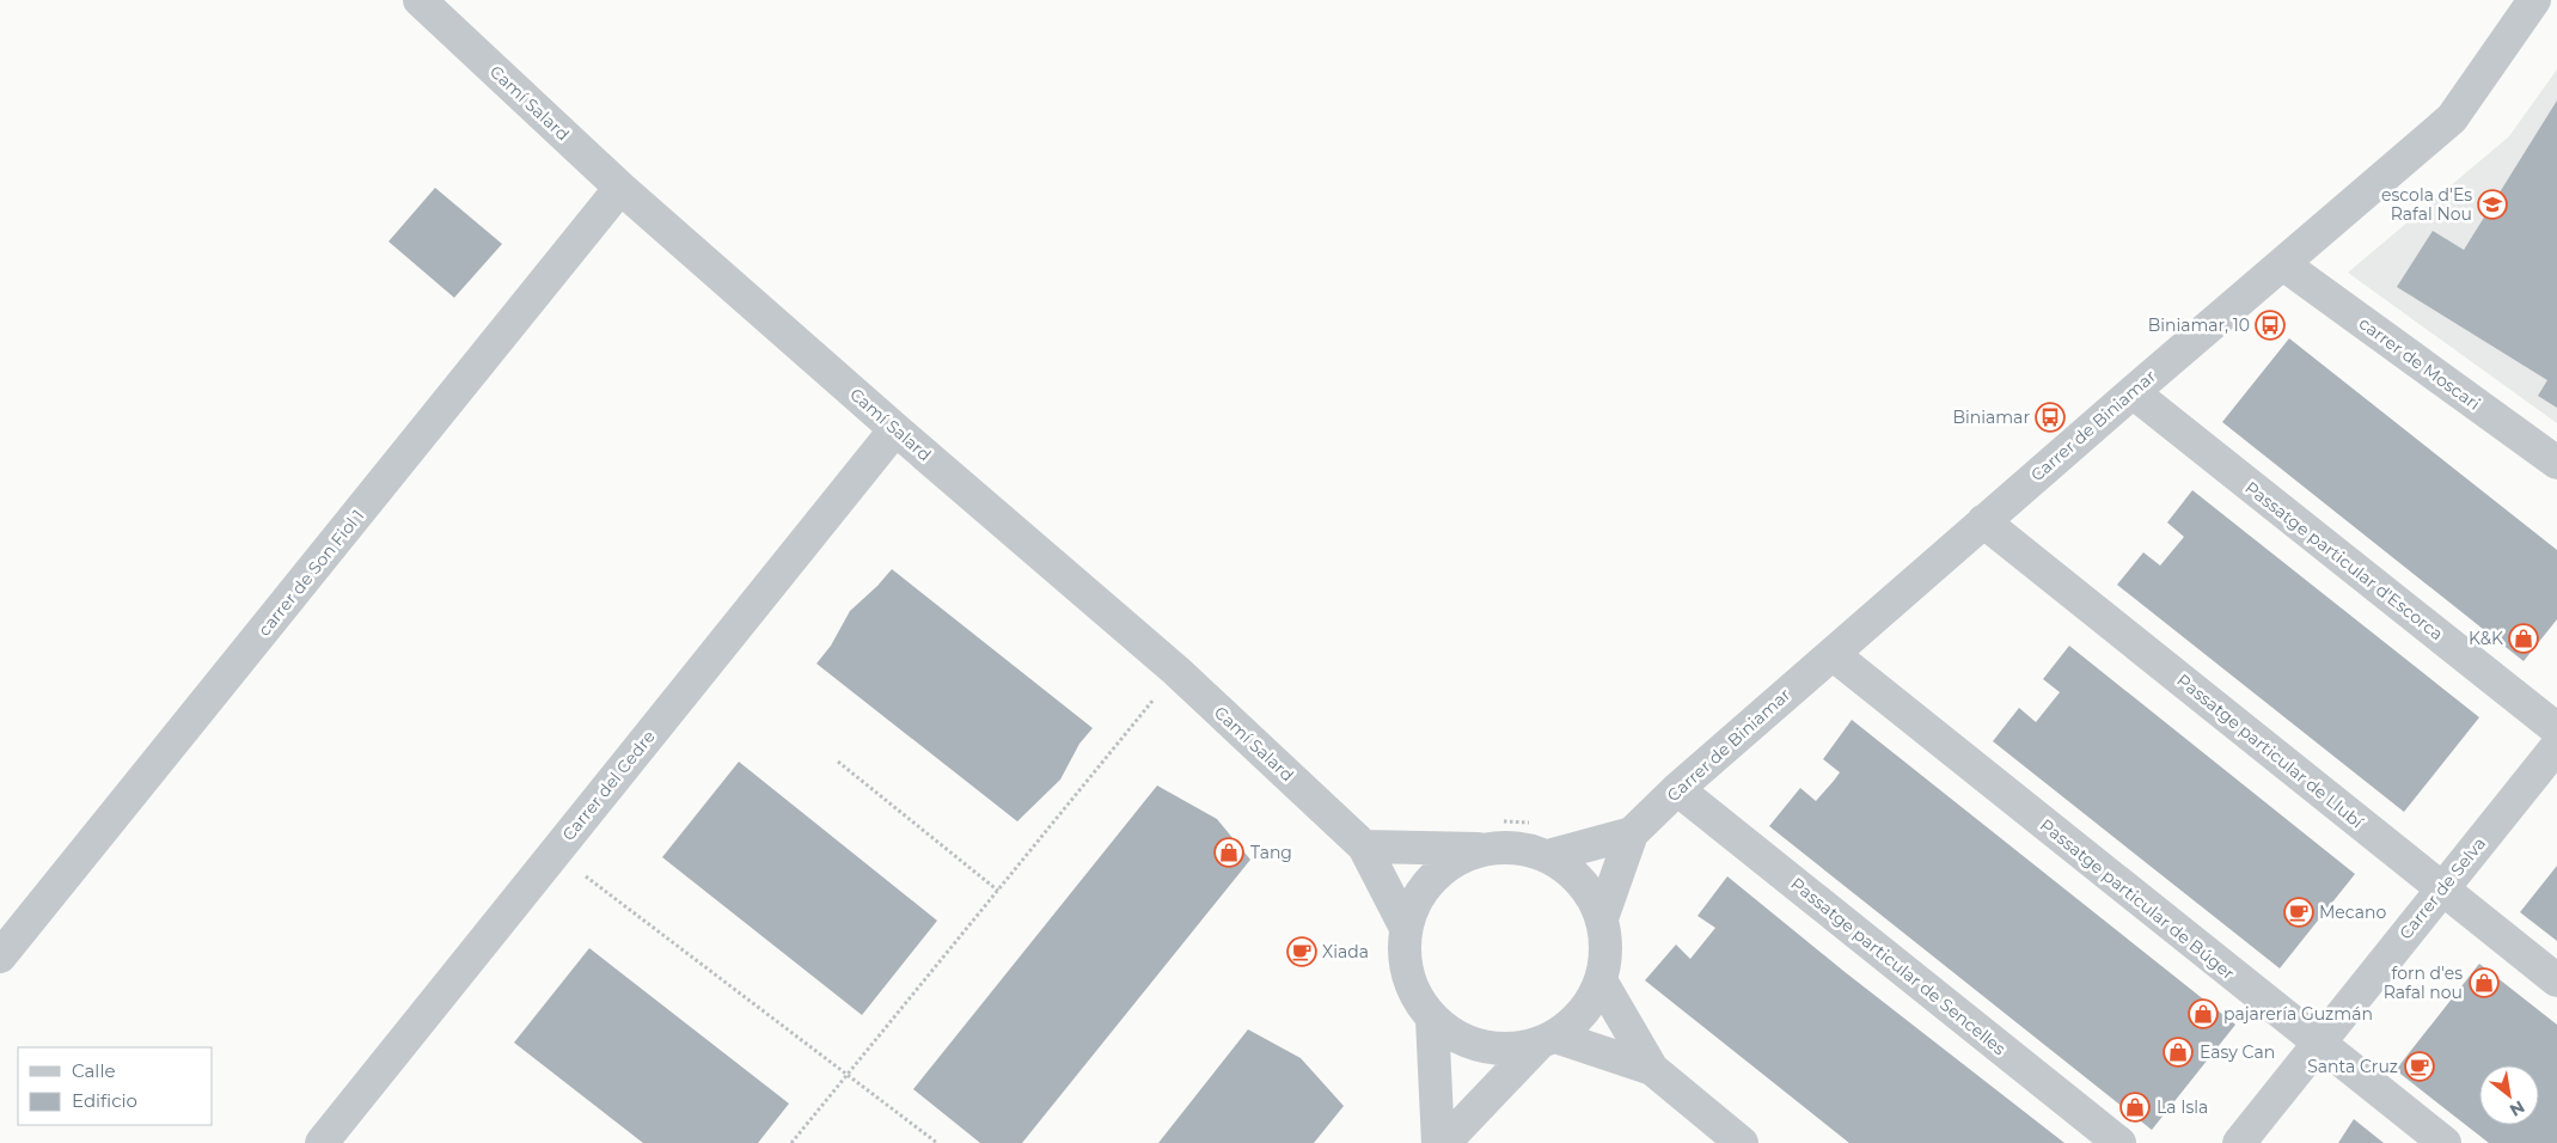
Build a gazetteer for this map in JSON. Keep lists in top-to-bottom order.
{
  "streets": {
    "street": [
      "Camí Salard",
      "carrer de Moscari",
      "Carrer de Biniamar",
      "Passatge particular d'Escorca",
      "carrer de Son Fiol 1",
      "Passatge particular de Llubí",
      "Carrer del Cedre",
      "Carrer de Selva",
      "Passatge particular de Búger",
      "Passatge particular de Sencelles"
    ]
  },
  "crossings": [
    ["Camí Salard", "Carrer de Biniamar"],
    ["Camí Salard", "carrer de Son Fiol 1"],
    ["Camí Salard", "Carrer del Cedre"],
    ["carrer de Moscari", "Carrer de Biniamar"],
    ["Carrer de Biniamar", "Passatge particular d'Escorca"],
    ["Carrer de Biniamar", "Passatge particular de Llubí"],
    ["Carrer de Biniamar", "Passatge particular de Búger"],
    ["Carrer de Biniamar", "Passatge particular de Sencelles"],
    ["Passatge particular de Llubí", "Carrer de Selva"],
    ["Carrer de Selva", "Passatge particular de Búger"]
  ],
  "places": {
    "school or university": ["escola d'Es Rafal Nou"],
    "bus stop": ["Biniamar, 10", "Biniamar"],
    "shop": [
      "K&K",
      "Tang",
      "forn d'es Rafal nou",
      "pajarería Guzmán",
      "Easy Can",
      "La Isla"
    ],
    "cafe": ["Mecano", "Xiada", "Santa Cruz"]
  },
  "legend": ["Calle", "Edificio"],
  "north": "bottom right"
}
